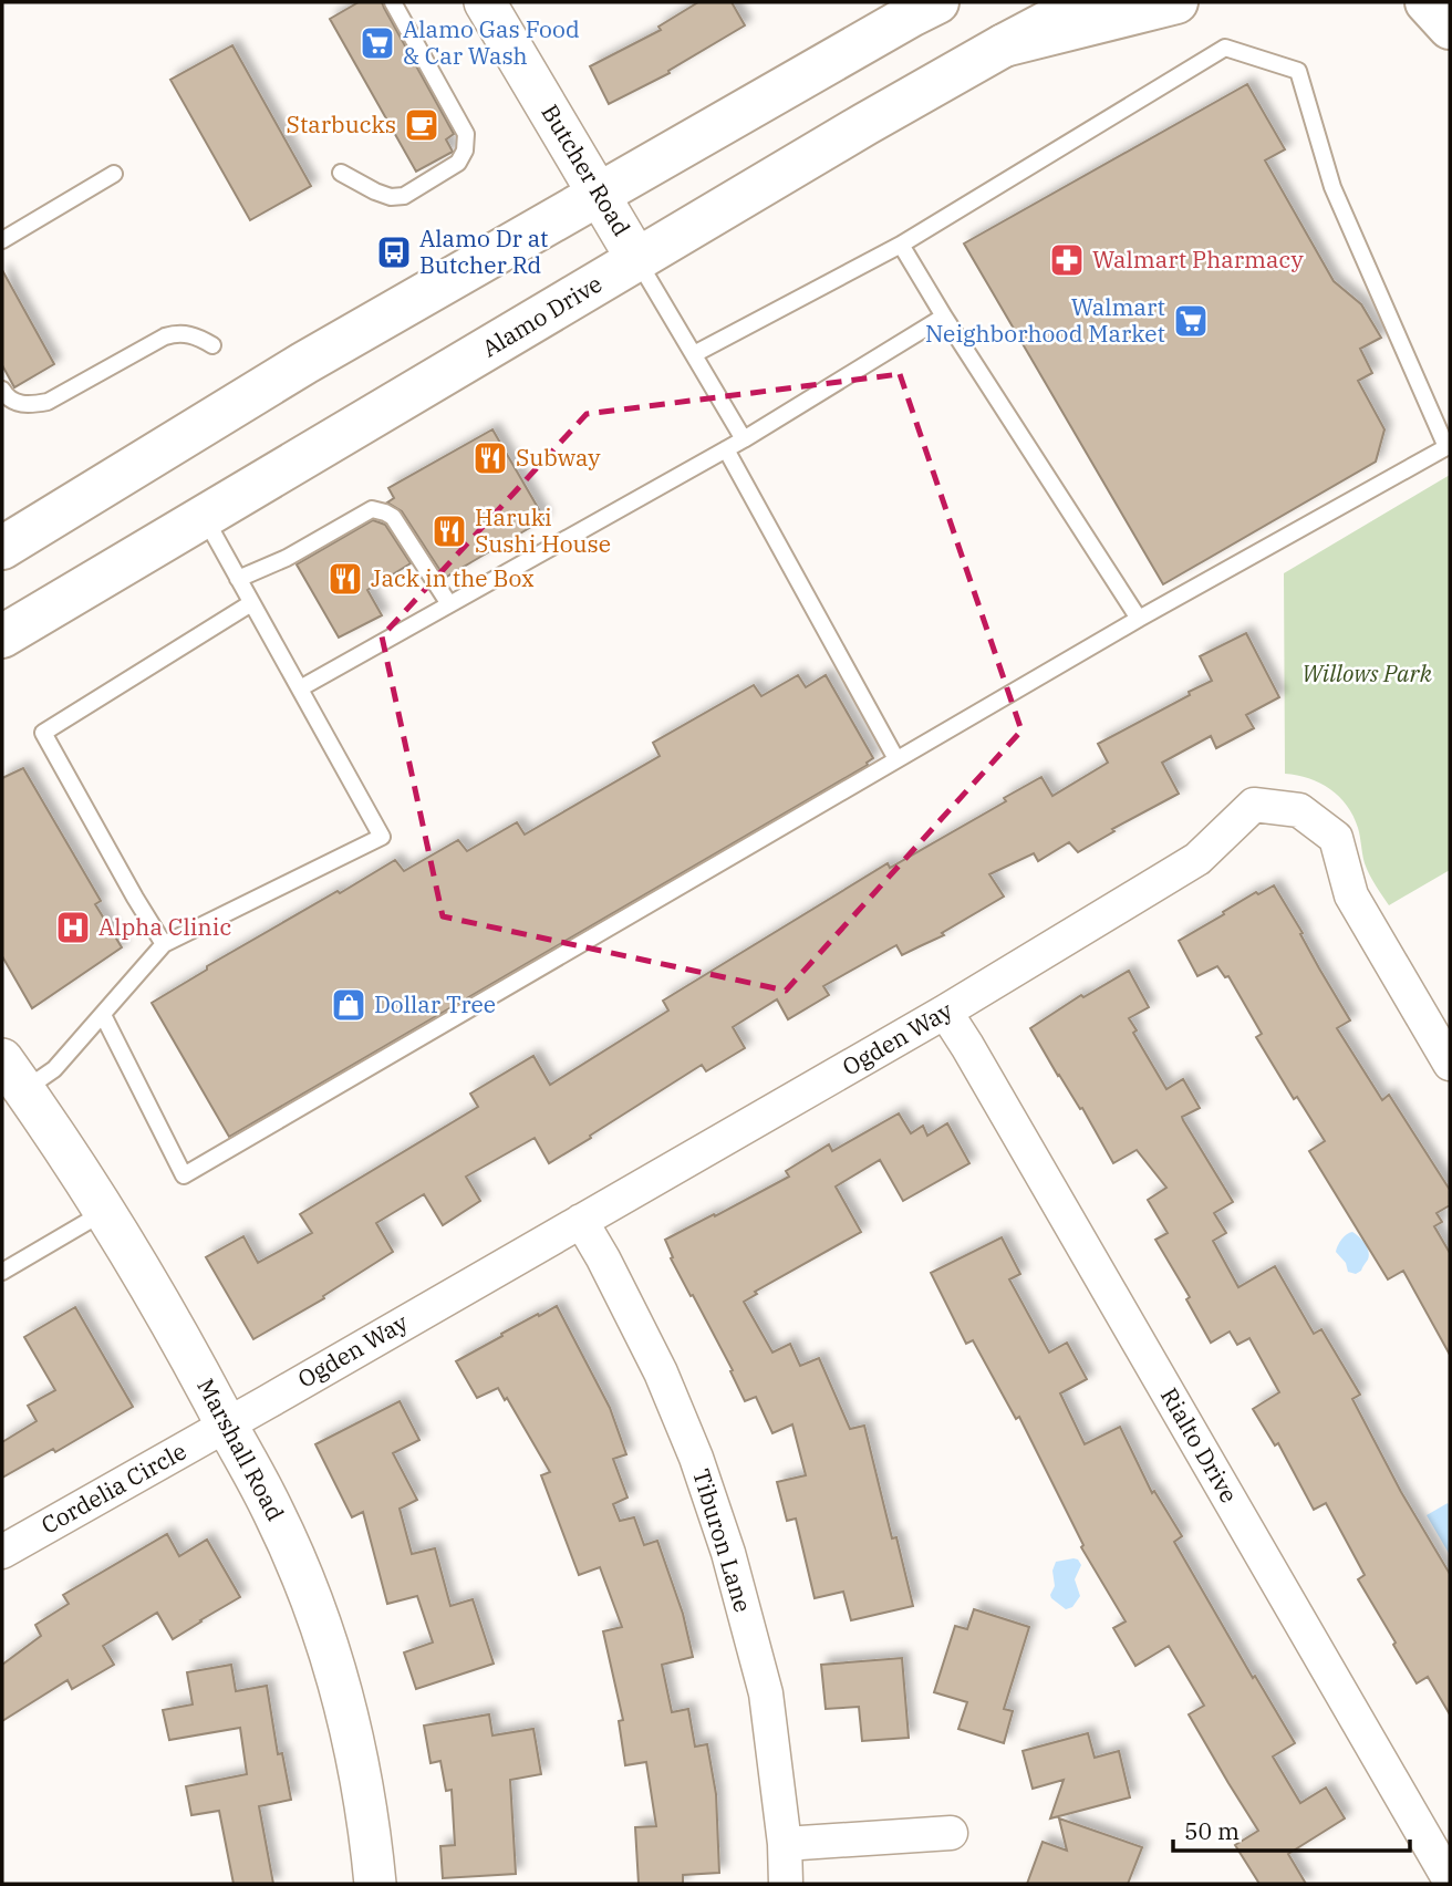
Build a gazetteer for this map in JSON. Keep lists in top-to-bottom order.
{
  "streets": {
    "main road": ["Alamo Drive"],
    "street": [
      "Butcher Road",
      "Ogden Way",
      "Rialto Drive",
      "Marshall Road",
      "Cordelia Circle",
      "Tiburon Lane"
    ]
  },
  "crossings": [
    ["Butcher Road", "Alamo Drive"],
    ["Ogden Way", "Rialto Drive"],
    ["Ogden Way", "Marshall Road"],
    ["Ogden Way", "Cordelia Circle"],
    ["Ogden Way", "Tiburon Lane"],
    ["Marshall Road", "Cordelia Circle"]
  ],
  "parks": ["Willows Park"],
  "places": {
    "supermarket": ["Alamo Gas Food & Car Wash", "Walmart Neighborhood Market"],
    "cafe": ["Starbucks"],
    "bus stop": ["Alamo Dr at Butcher Rd"],
    "pharmacy": ["Walmart Pharmacy"],
    "restaurant": ["Subway", "Haruki Sushi House", "Jack in the Box"],
    "hospital": ["Alpha Clinic"],
    "shop": ["Dollar Tree"]
  },
  "scale_bar": "50 m"
}
